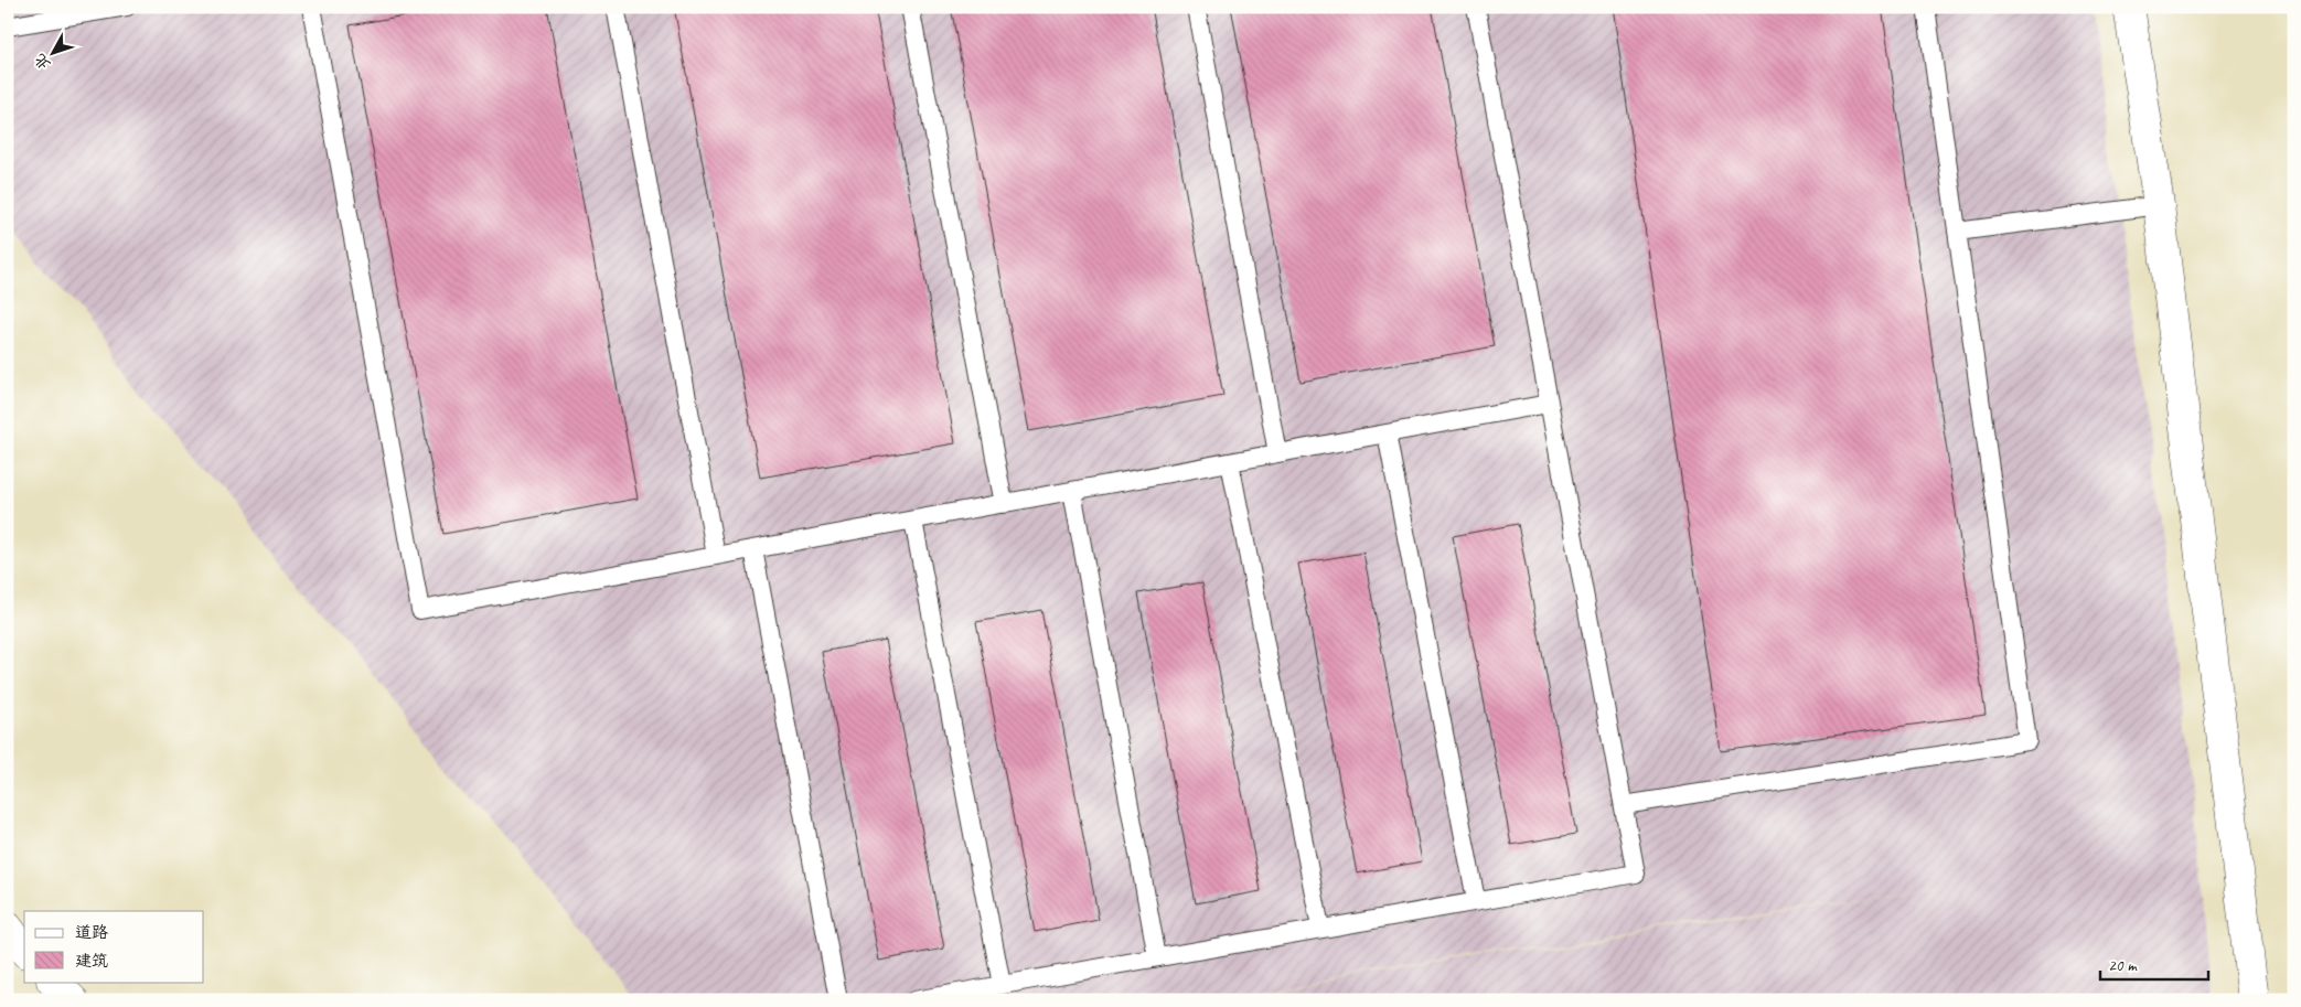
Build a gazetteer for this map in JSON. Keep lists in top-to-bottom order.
{
  "legend": ["道路", "建筑"],
  "scale_bar": "20 m",
  "north": "bottom left"
}
